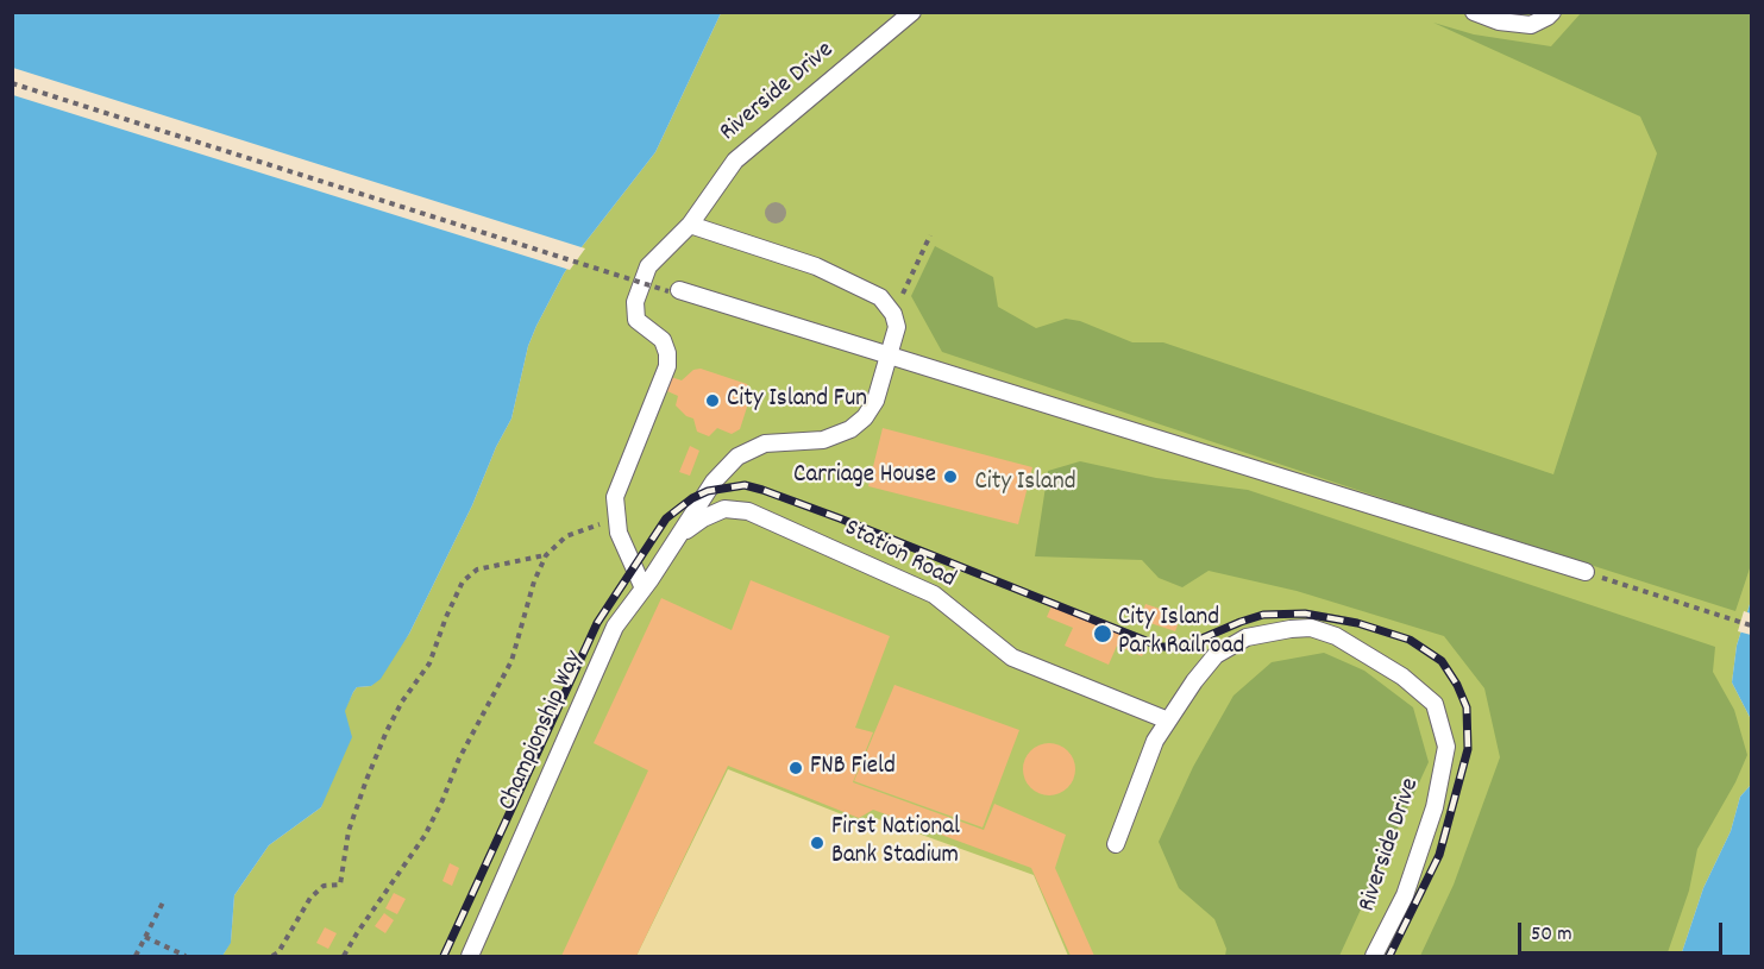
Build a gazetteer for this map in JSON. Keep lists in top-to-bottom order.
{
  "streets": {
    "lane": ["Riverside Drive", "Station Road", "Championship Way"]
  },
  "crossings": [
    ["Riverside Drive", "Station Road"],
    ["Station Road", "Championship Way"]
  ],
  "parks": ["City Island"],
  "places": [
    "City Island Fun",
    "Carriage House",
    "City Island Park Railroad",
    "FNB Field",
    "First National Bank Stadium"
  ],
  "scale_bar": "50 m"
}
